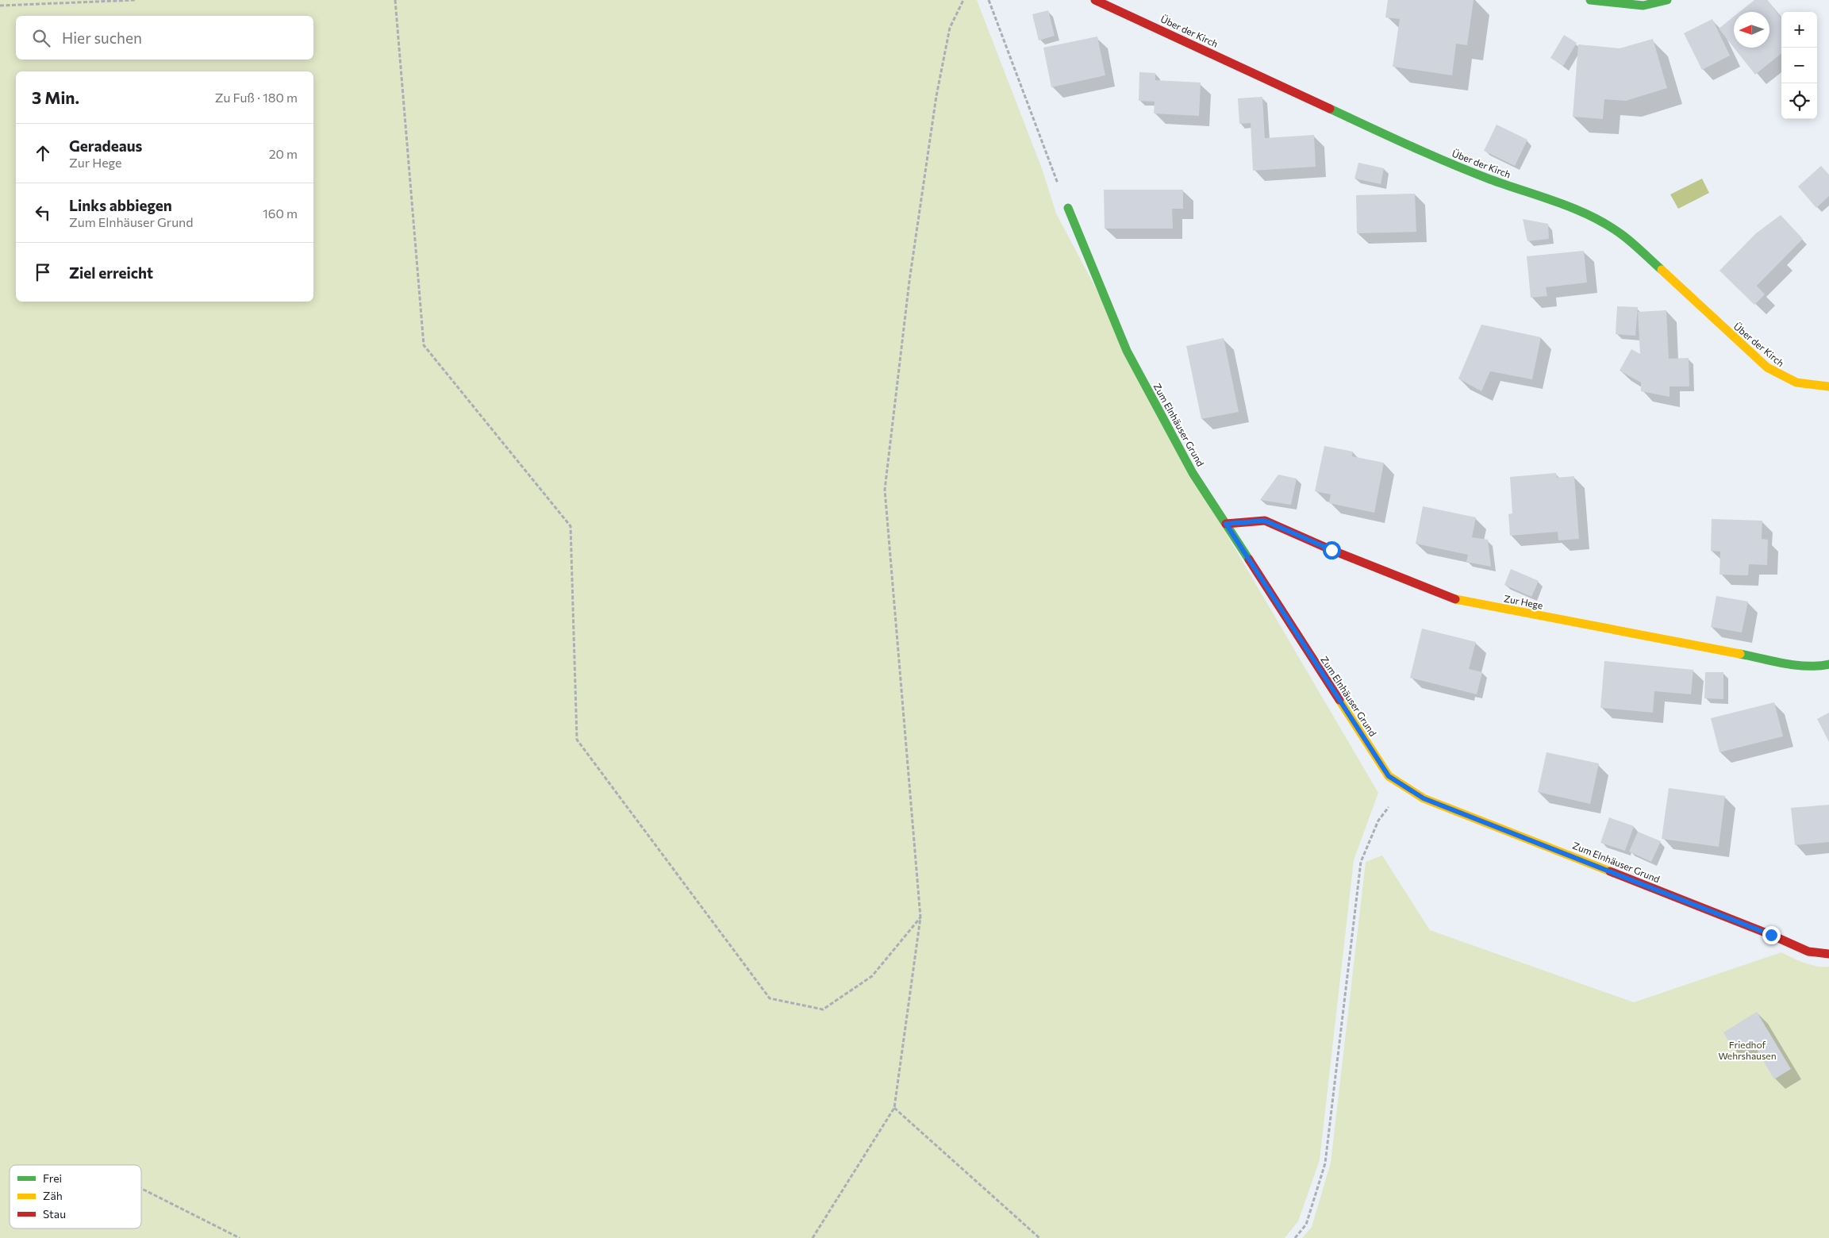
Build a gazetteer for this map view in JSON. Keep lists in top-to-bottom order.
{
  "streets": {
    "street": ["Über der Kirch", "Zum Elnhäuser Grund", "Zur Hege"]
  },
  "crossings": [
    ["Zum Elnhäuser Grund", "Zur Hege"]
  ],
  "parks": ["Friedhof Wehrshausen"],
  "legend": ["Frei", "Zäh", "Stau"],
  "north": "left",
  "page": {
    "map_buttons": ["+", "−"],
    "search": "Hier suchen",
    "heading": ["3 Min.", "Zu Fuß · 180 m"],
    "list": [
      ["Geradeaus", "Zur Hege", "20 m"],
      ["Links abbiegen", "Zum Elnhäuser Grund", "160 m"],
      "Ziel erreicht"
    ]
  }
}
